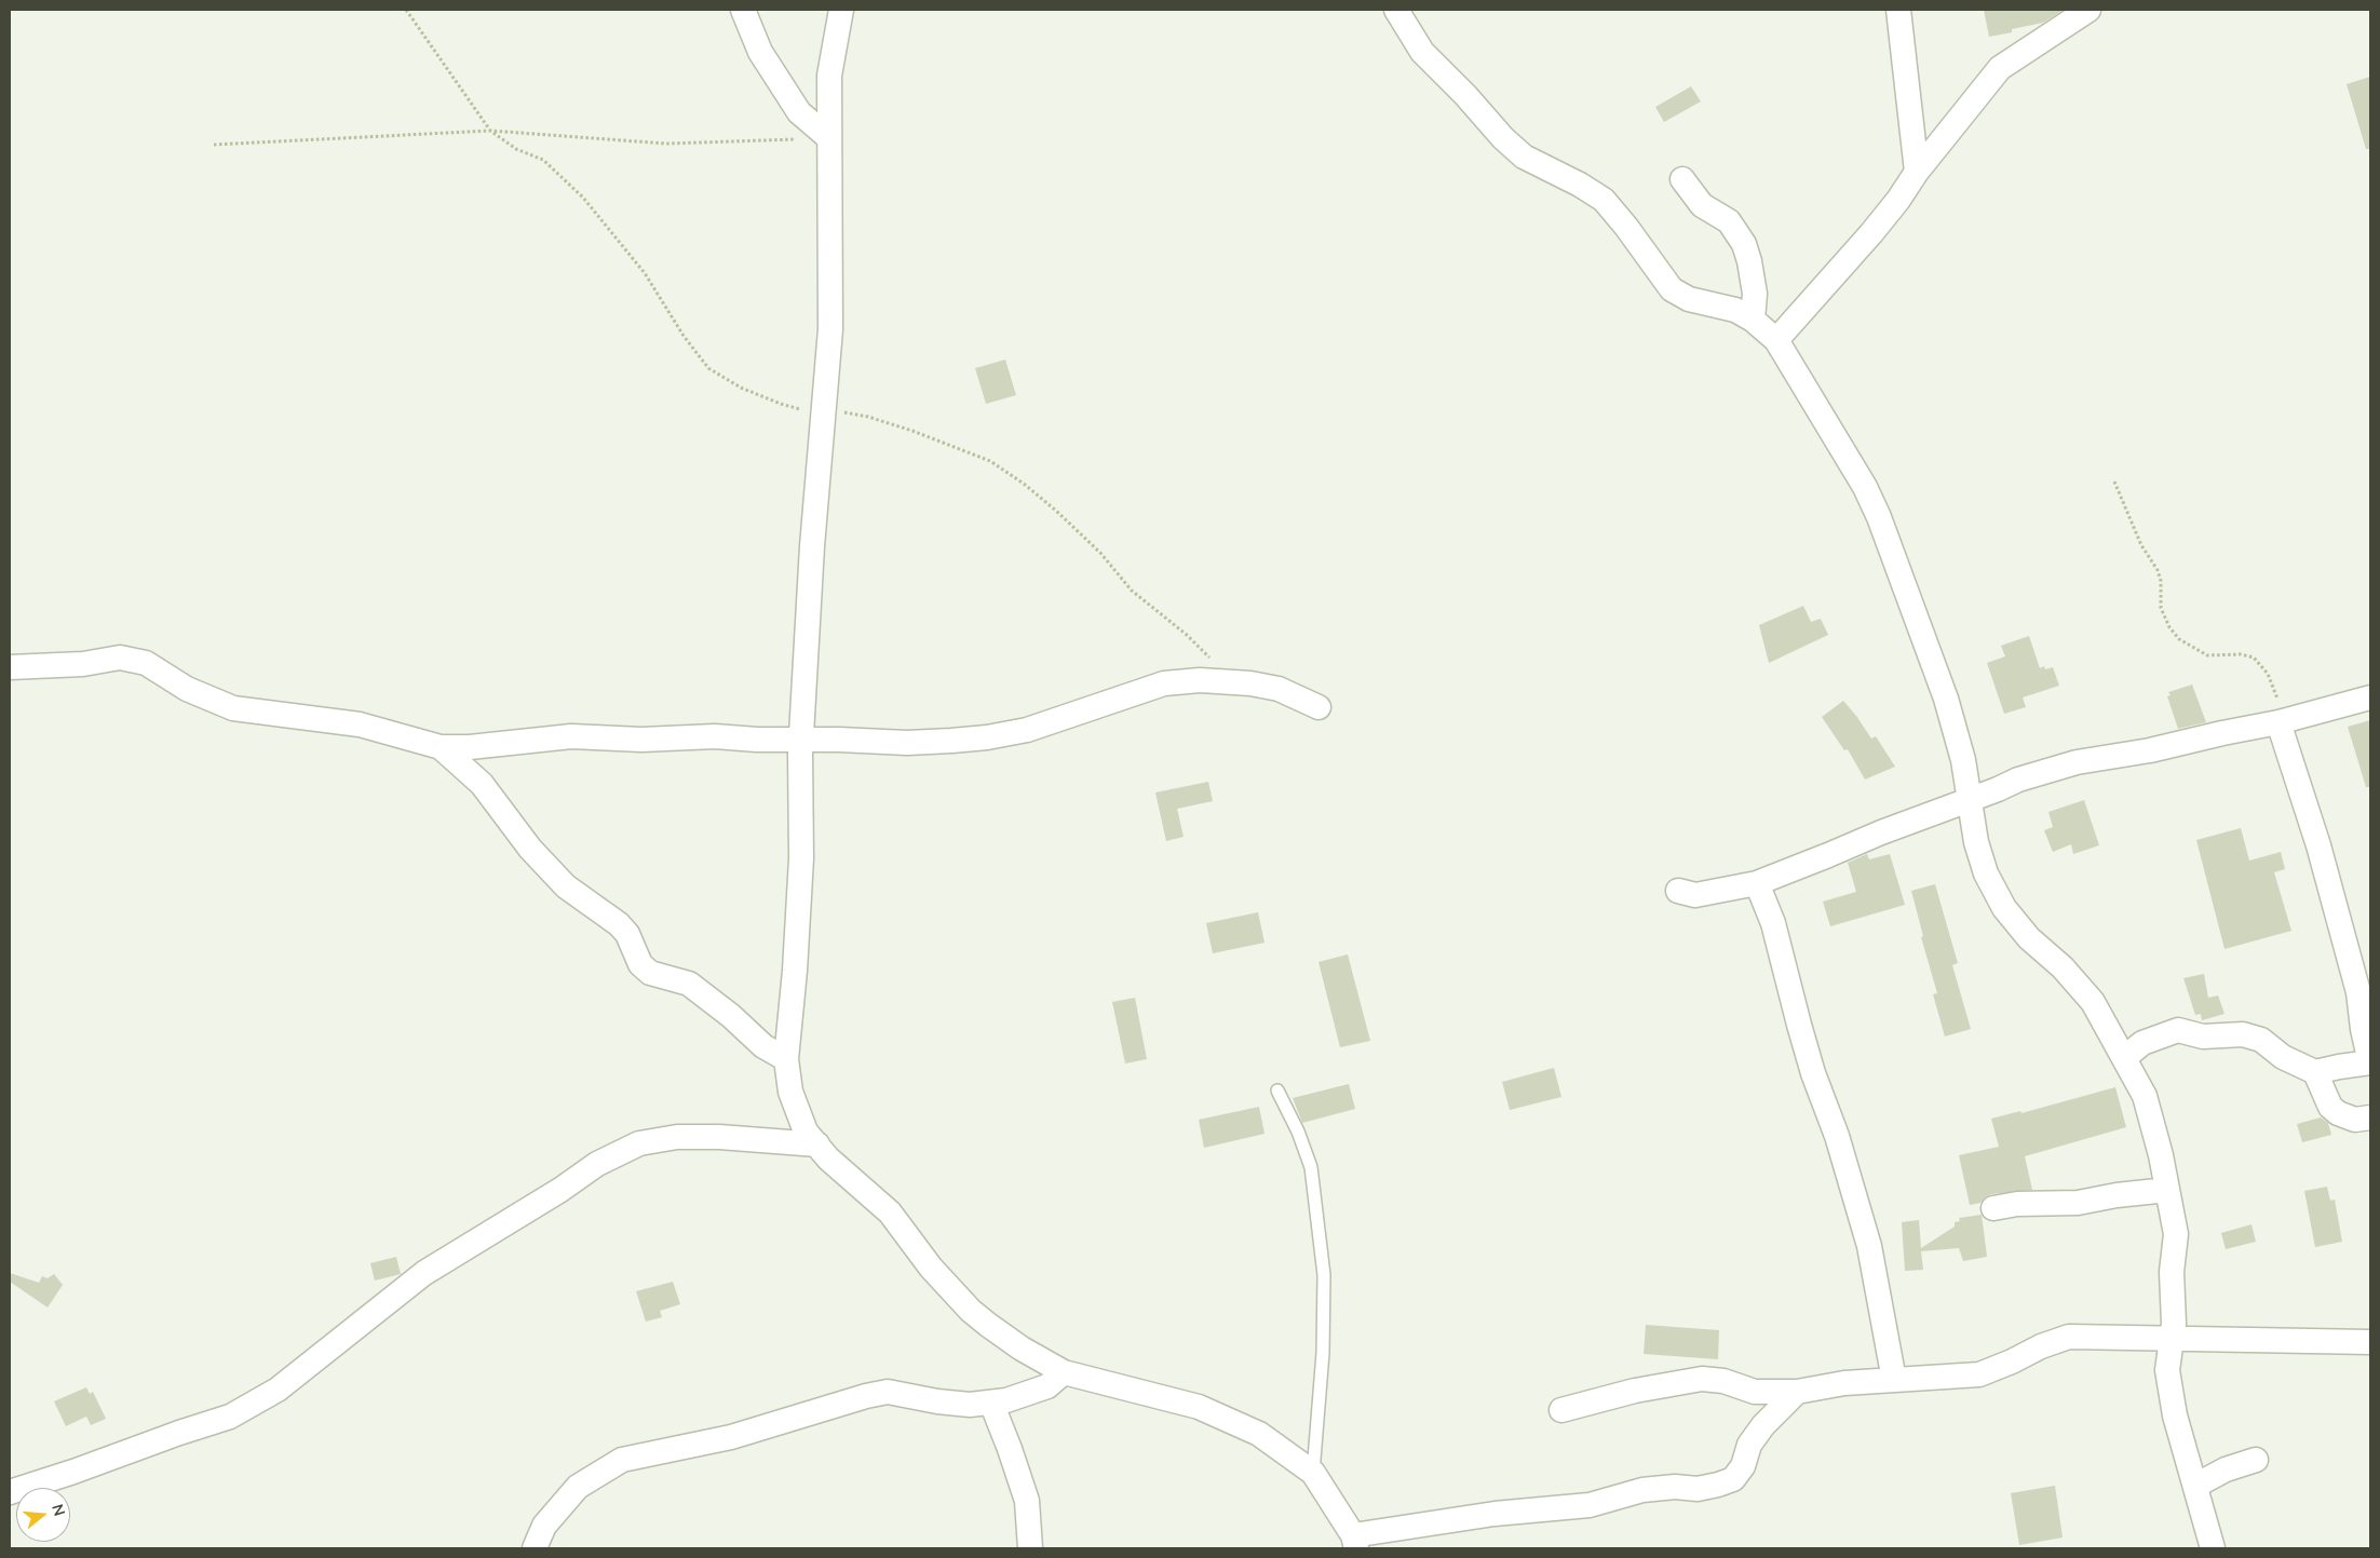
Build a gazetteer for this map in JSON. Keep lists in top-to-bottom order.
{
  "north": "right"
}
